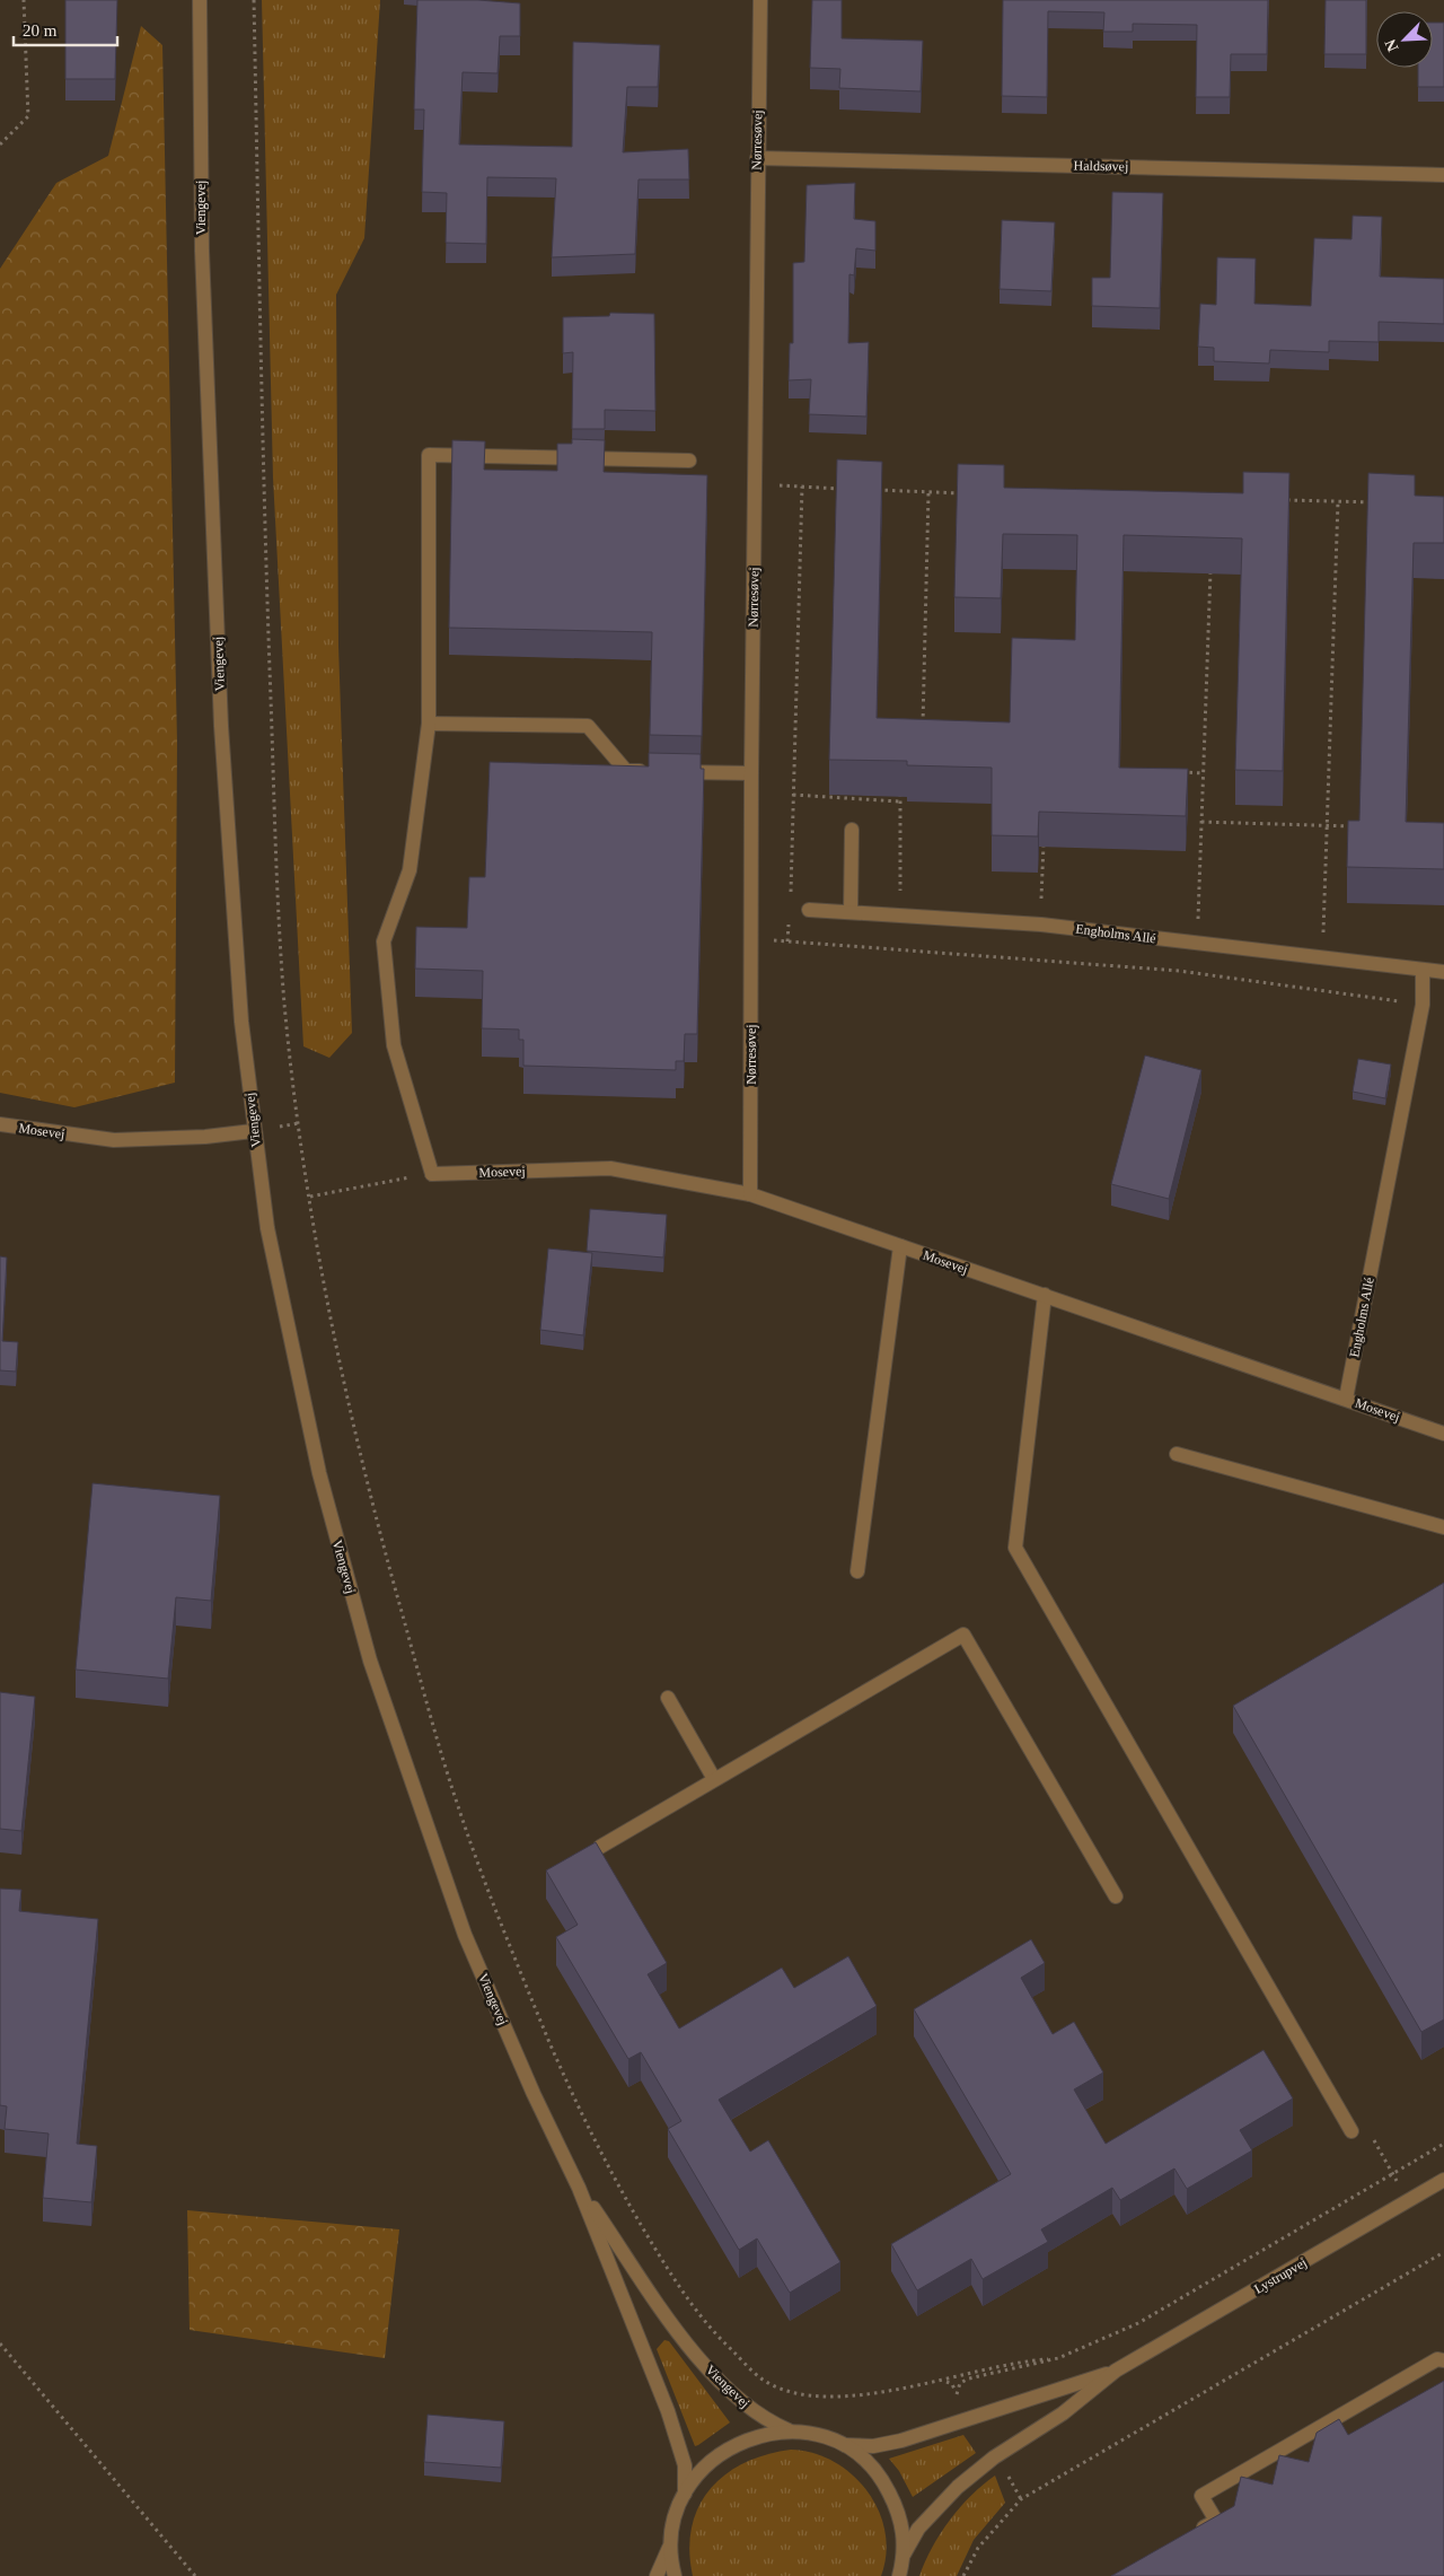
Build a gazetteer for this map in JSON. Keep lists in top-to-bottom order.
{
  "streets": {
    "street": [
      "Nørresøvej",
      "Haldsøvej",
      "Viengevej",
      "Engholms Allé",
      "Mosevej",
      "Lystrupvej"
    ]
  },
  "crossings": [
    ["Nørresøvej", "Haldsøvej"],
    ["Nørresøvej", "Mosevej"],
    ["Viengevej", "Mosevej"],
    ["Engholms Allé", "Mosevej"]
  ],
  "scale_bar": "20 m",
  "north": "bottom left"
}
